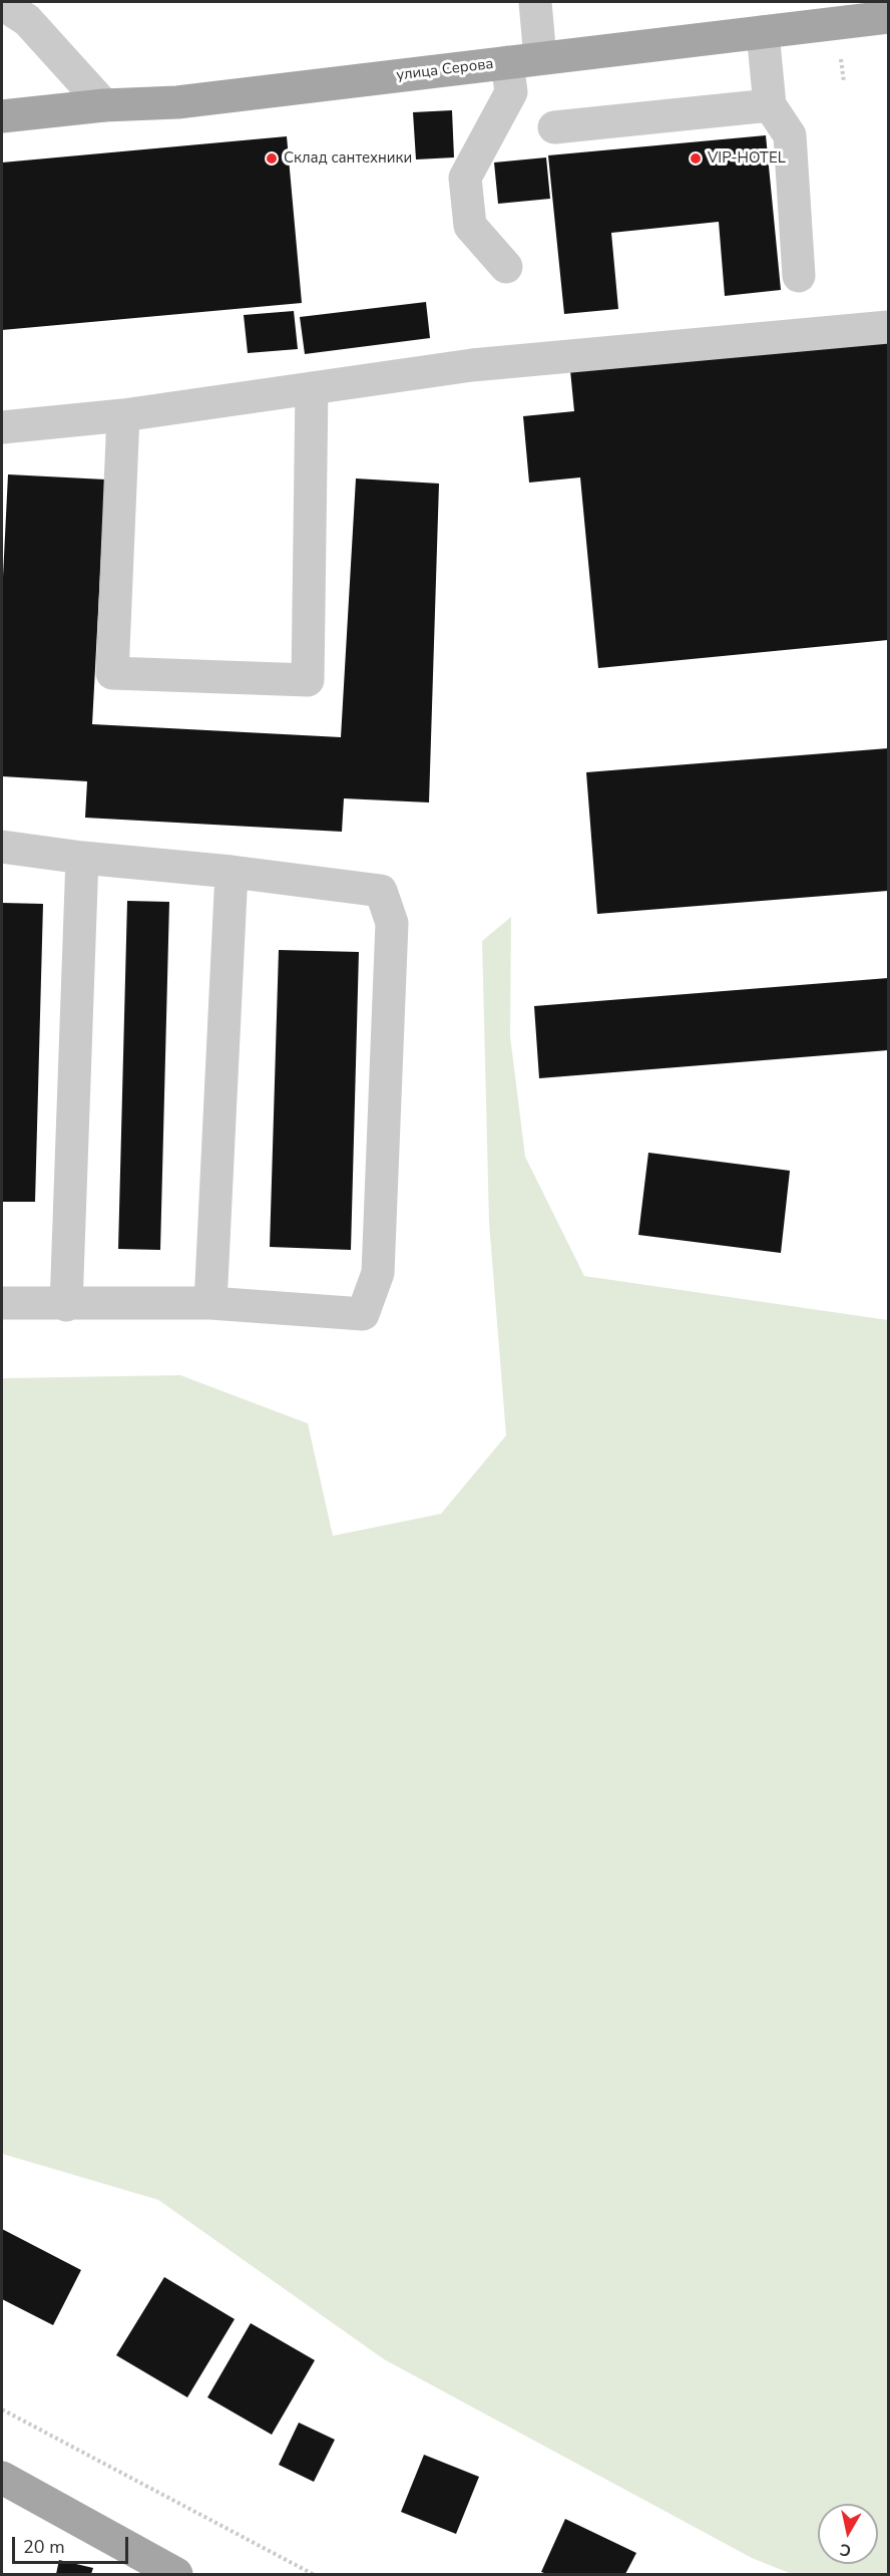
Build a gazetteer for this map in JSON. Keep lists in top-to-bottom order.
{
  "streets": {
    "main road": ["улица Серова"]
  },
  "places": ["Склад сантехники", "VIP-HOTEL"],
  "scale_bar": "20 m",
  "north": "bottom"
}
